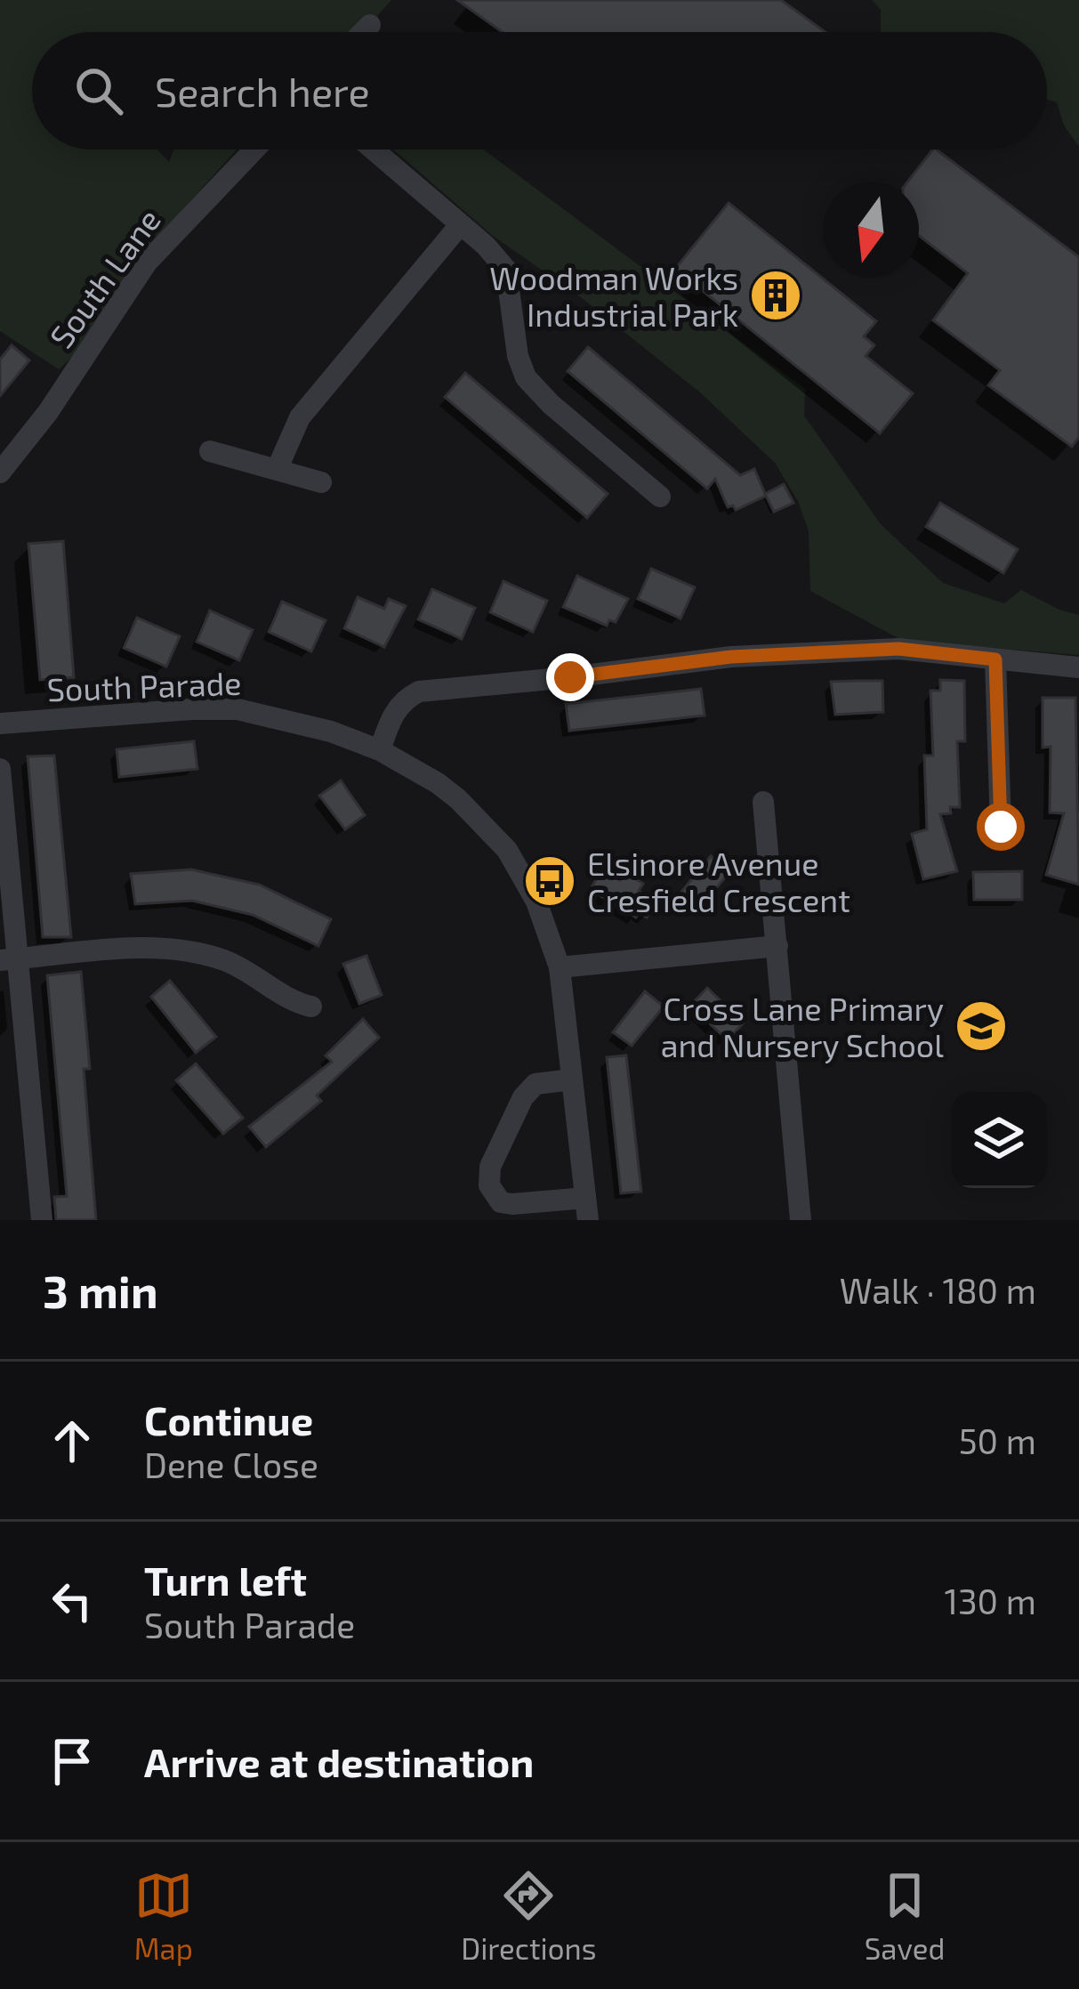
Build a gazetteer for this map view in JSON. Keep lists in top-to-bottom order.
{
  "streets": {
    "street": ["South Lane", "South Parade"]
  },
  "places": {
    "building": ["Woodman Works Industrial Park"],
    "bus stop": ["Elsinore Avenue Cresfield Crescent"],
    "school or university": ["Cross Lane Primary and Nursery School"]
  },
  "north": "bottom",
  "page": {
    "search": "Search here",
    "heading": ["3 min", "Walk · 180 m"],
    "list": [
      ["Continue", "Dene Close", "50 m"],
      ["Turn left", "South Parade", "130 m"],
      "Arrive at destination"
    ],
    "nav": ["Map", "Directions", "Saved"]
  }
}
